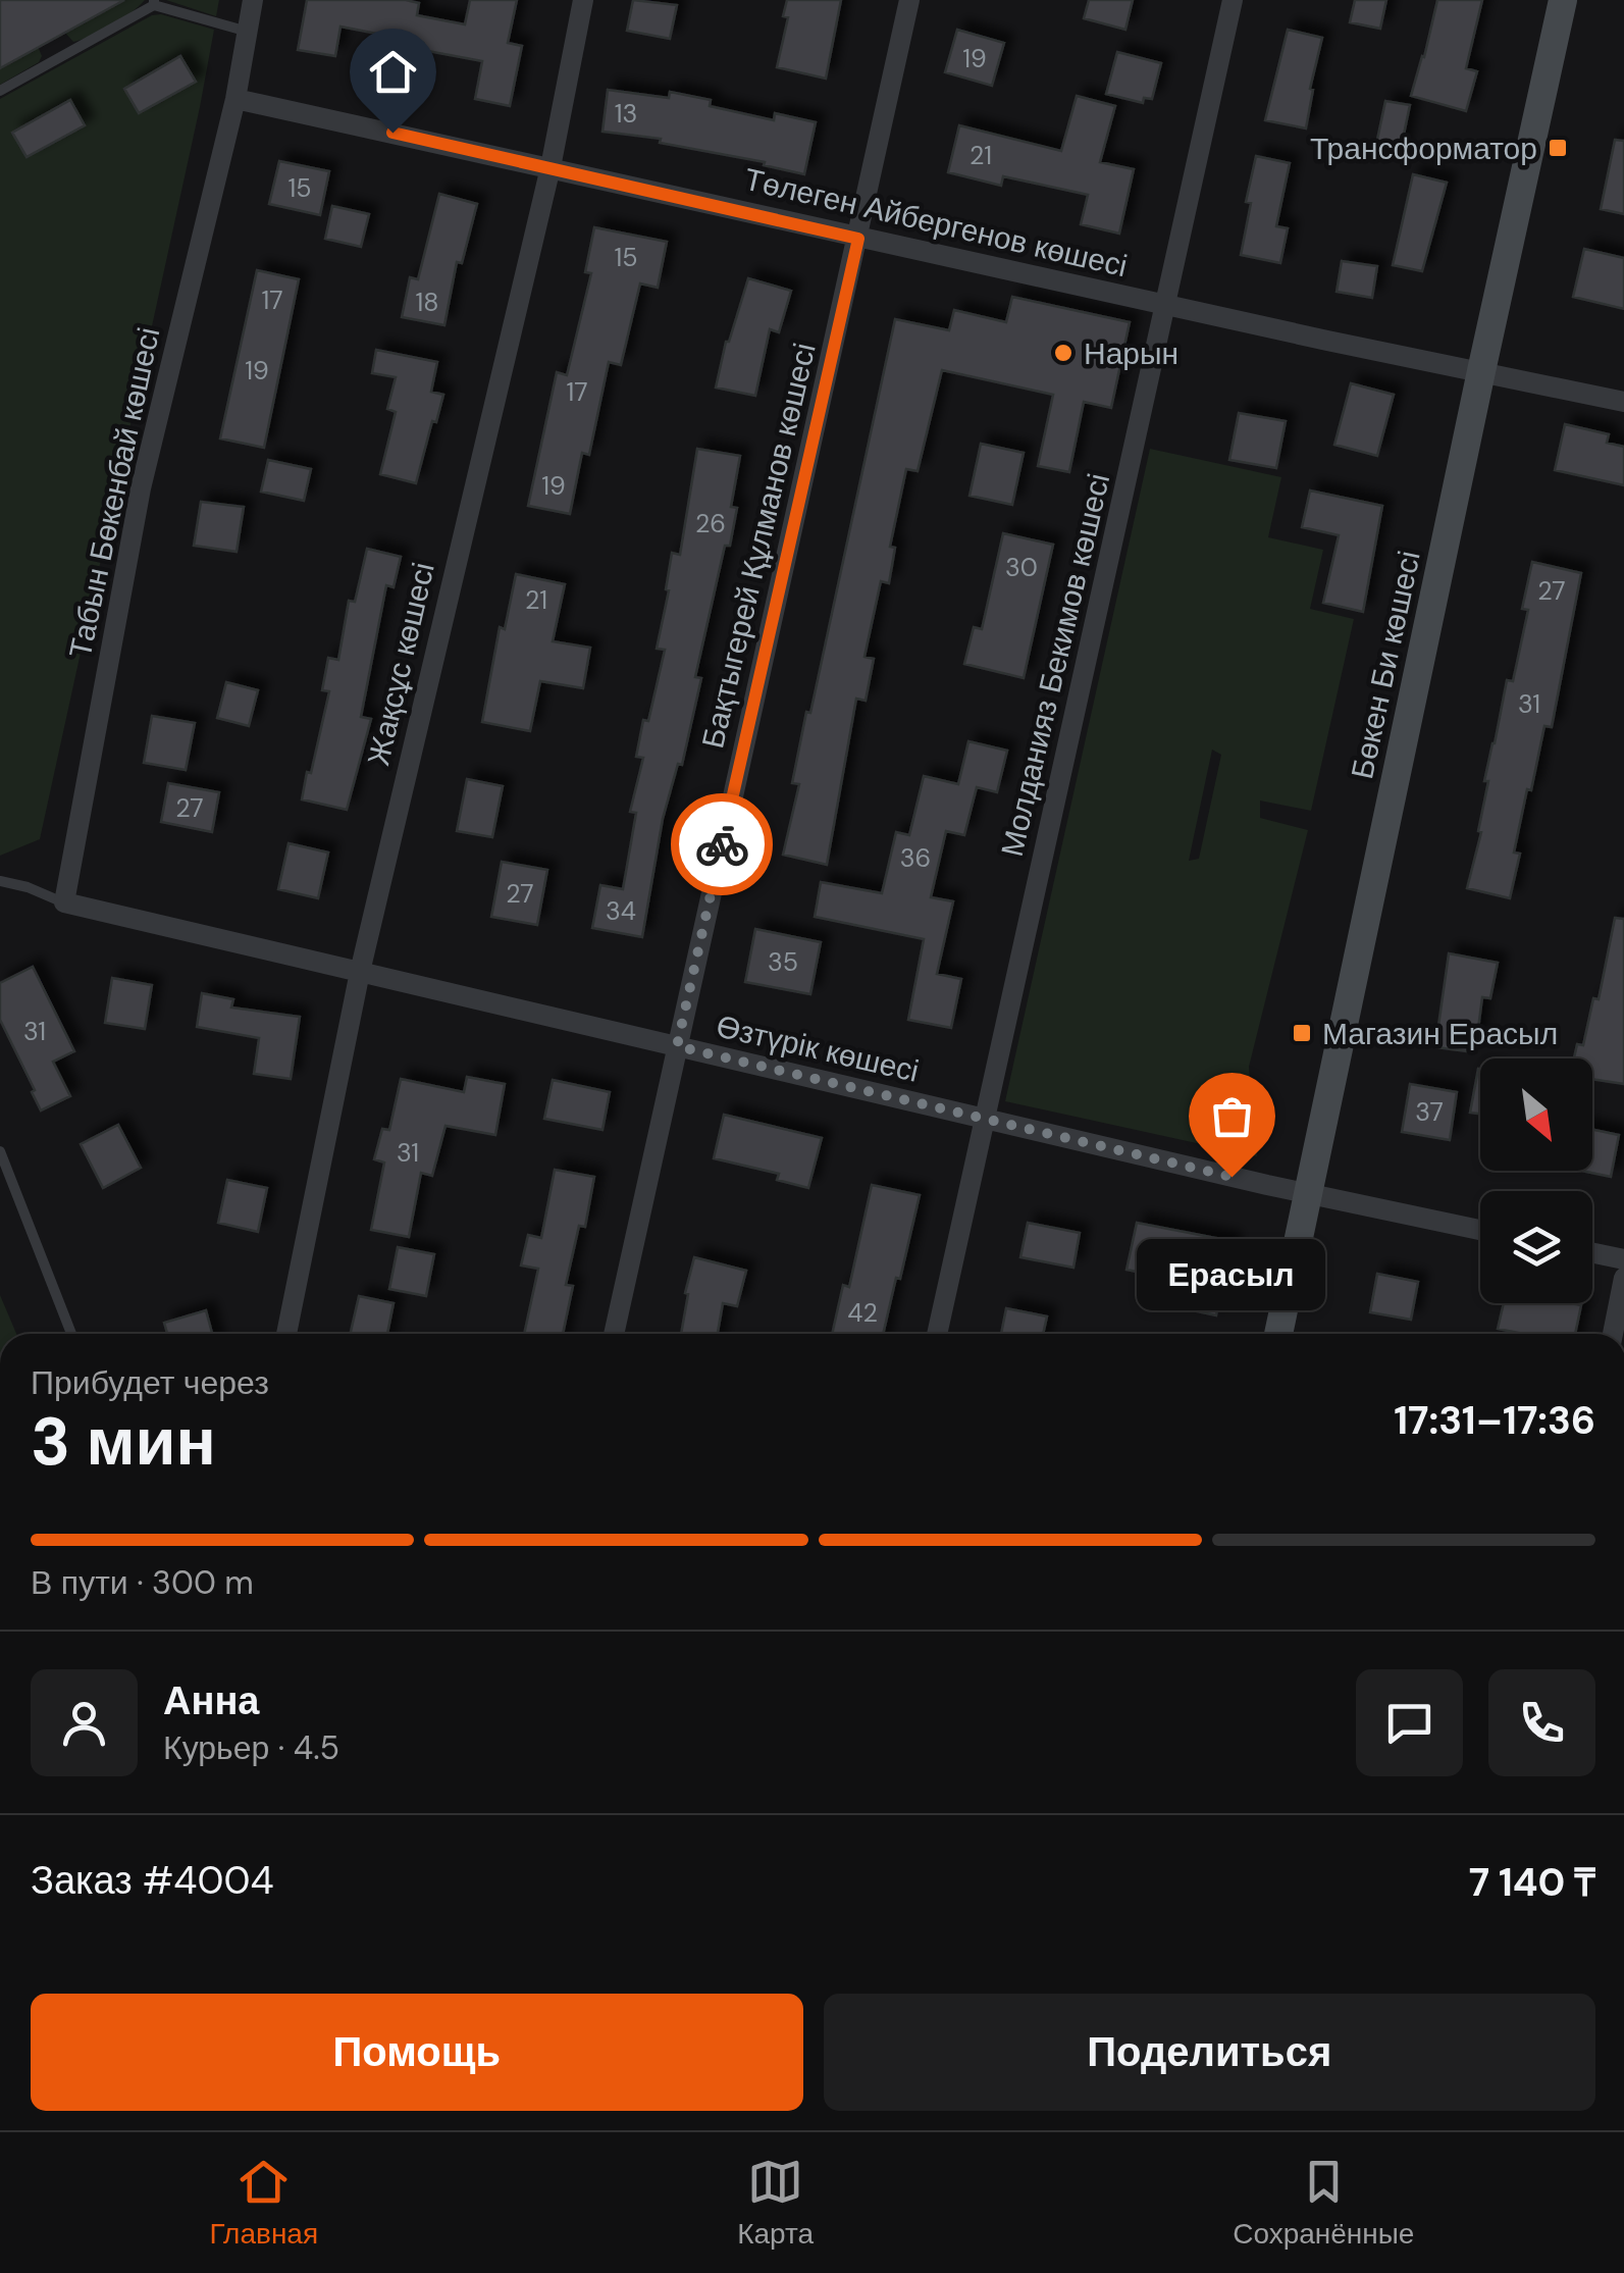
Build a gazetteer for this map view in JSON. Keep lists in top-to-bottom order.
{
  "streets": {
    "street": [
      "Төлеген Айбергенов көшесі",
      "Табын Бөкенбай көшесі",
      "Бақтыгерей Құлманов көшесі",
      "Жақсұс көшесі",
      "Молданияз Бекимов көшесі",
      "Бөкен Би көшесі",
      "Өзтүрік көшесі"
    ]
  },
  "crossings": [
    ["Төлеген Айбергенов көшесі", "Табын Бөкенбай көшесі"],
    ["Төлеген Айбергенов көшесі", "Бақтыгерей Құлманов көшесі"],
    ["Төлеген Айбергенов көшесі", "Жақсұс көшесі"],
    ["Төлеген Айбергенов көшесі", "Молданияз Бекимов көшесі"],
    ["Төлеген Айбергенов көшесі", "Бөкен Би көшесі"],
    ["Табын Бөкенбай көшесі", "Өзтүрік көшесі"],
    ["Бақтыгерей Құлманов көшесі", "Өзтүрік көшесі"],
    ["Жақсұс көшесі", "Өзтүрік көшесі"],
    ["Молданияз Бекимов көшесі", "Өзтүрік көшесі"],
    ["Бөкен Би көшесі", "Өзтүрік көшесі"]
  ],
  "places": {
    "transit": ["Трансформатор", "Магазин Ерасыл"],
    "other": ["Нарын", "Ерасыл"]
  },
  "house_numbers": [
    "19",
    "13",
    "21",
    "15",
    "15",
    "17",
    "18",
    "19",
    "17",
    "19",
    "26",
    "30",
    "27",
    "21",
    "31",
    "27",
    "36",
    "27",
    "34",
    "35",
    "31",
    "37",
    "31",
    "42"
  ],
  "north": "bottom right",
  "page": {
    "bubble": "Ерасыл",
    "heading": ["3 мин", "Прибудет через", "17:31–17:36"],
    "panel": [
      "Анна",
      "Курьер · 4.5",
      "Заказ #4004",
      "7 140 ₸"
    ],
    "bar": "В пути · 300 m",
    "buttons": ["Помощь", "Поделиться"],
    "tabs": ["Главная", "Карта", "Сохранённые"]
  }
}
